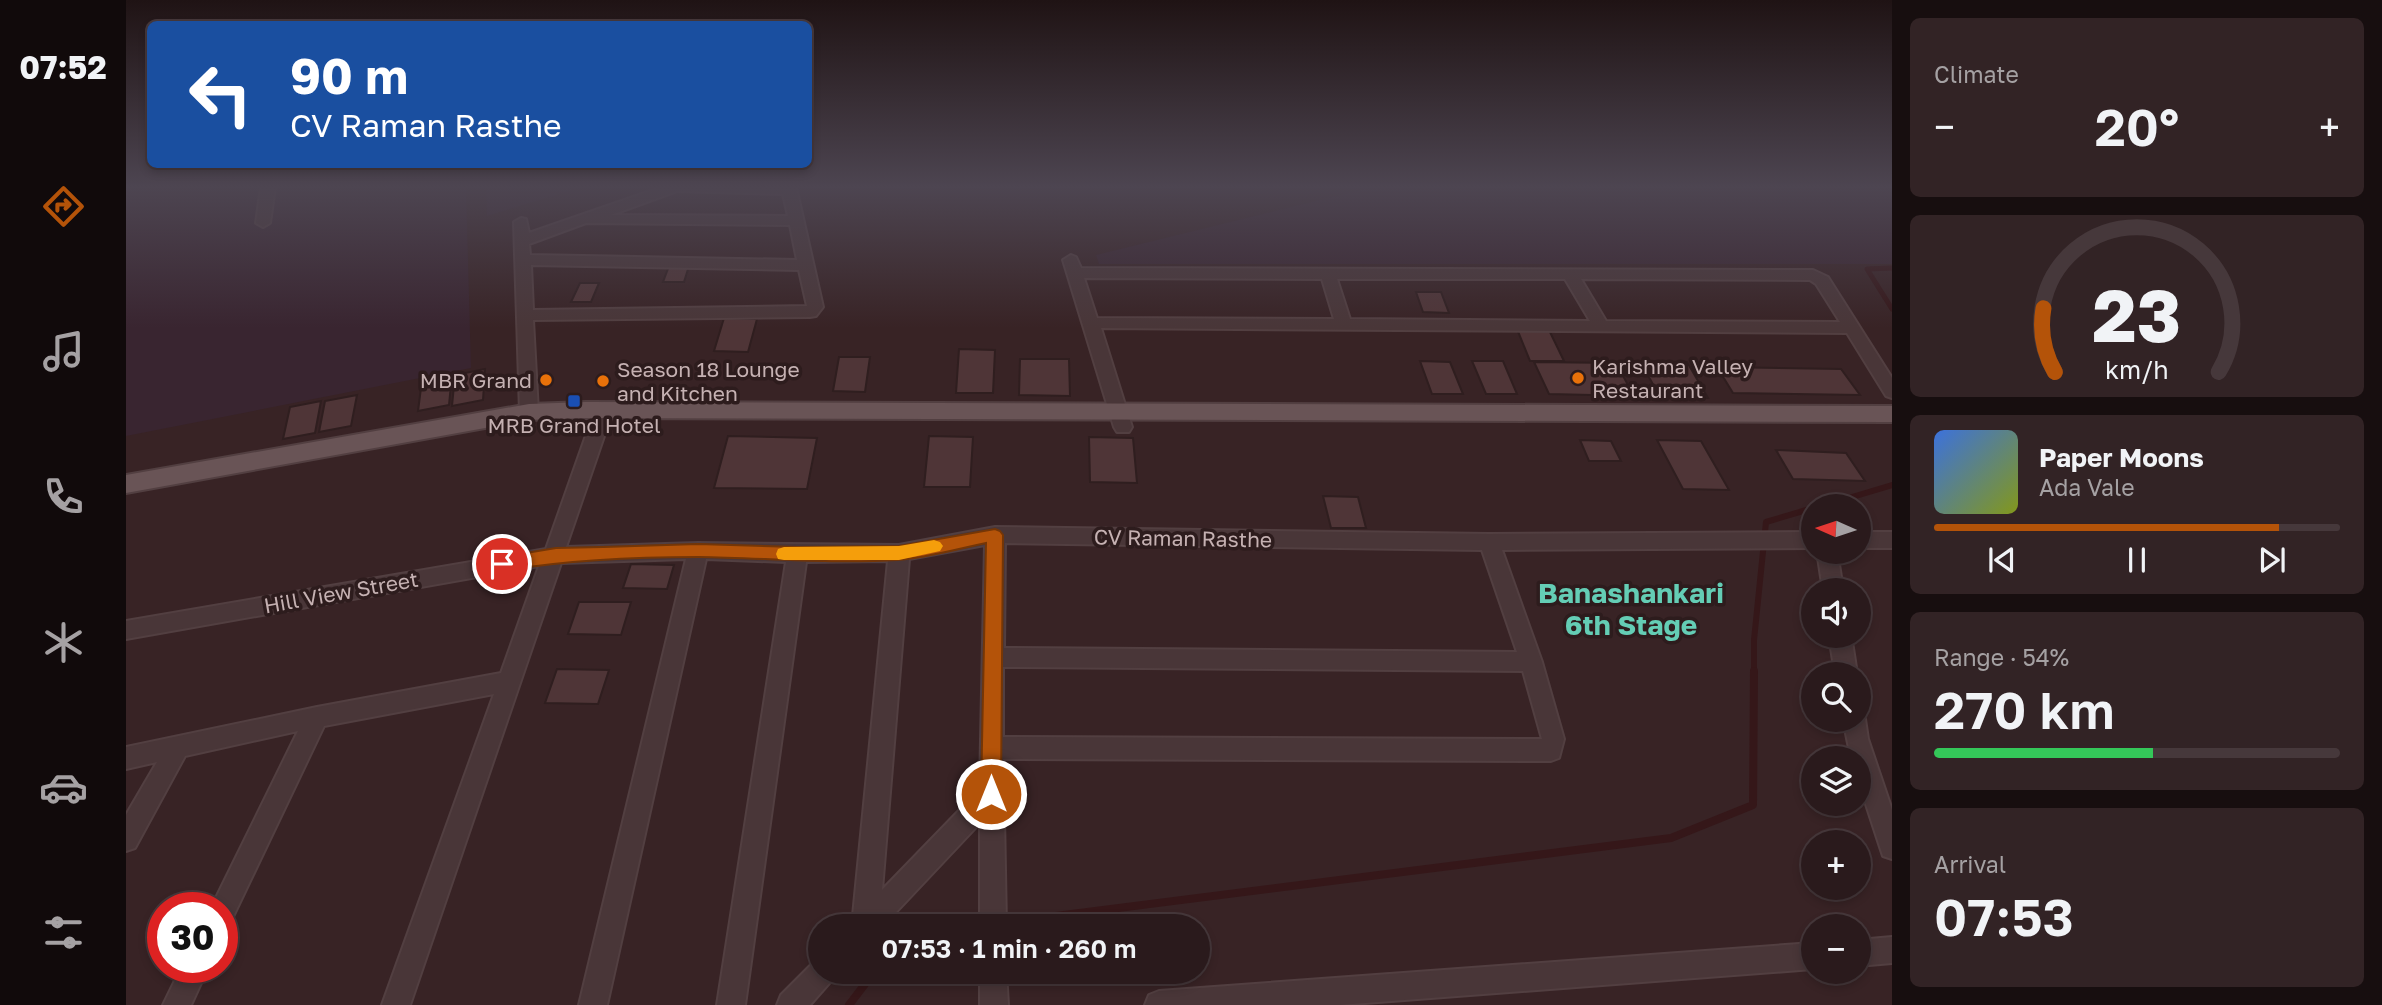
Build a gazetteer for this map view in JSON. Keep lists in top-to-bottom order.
{
  "streets": {
    "street": ["CV Raman Rasthe", "Hill View Street"]
  },
  "crossings": [
    ["CV Raman Rasthe", "Hill View Street"]
  ],
  "districts": ["Banashankari 6th Stage"],
  "places": {
    "other": ["Karishma Valley Restaurant", "MBR Grand", "Season 18 Lounge and Kitchen"],
    "transit": ["MRB Grand Hotel"]
  },
  "north": "left",
  "page": {
    "tabs": "07:52",
    "tile": [
      "Climate",
      ["Range · 54%", "270 km"],
      ["Arrival", "07:53"]
    ],
    "turn": ["90 m", "CV Raman Rasthe"],
    "heat": ["−", "20°", "+"],
    "song": ["Paper Moons", "Ada Vale"],
    "map_buttons": ["+", "−"],
    "limit": "30",
    "trip": "07:53 · 1 min · 260 m",
    "gauge": ["23", "km/h"]
  }
}
